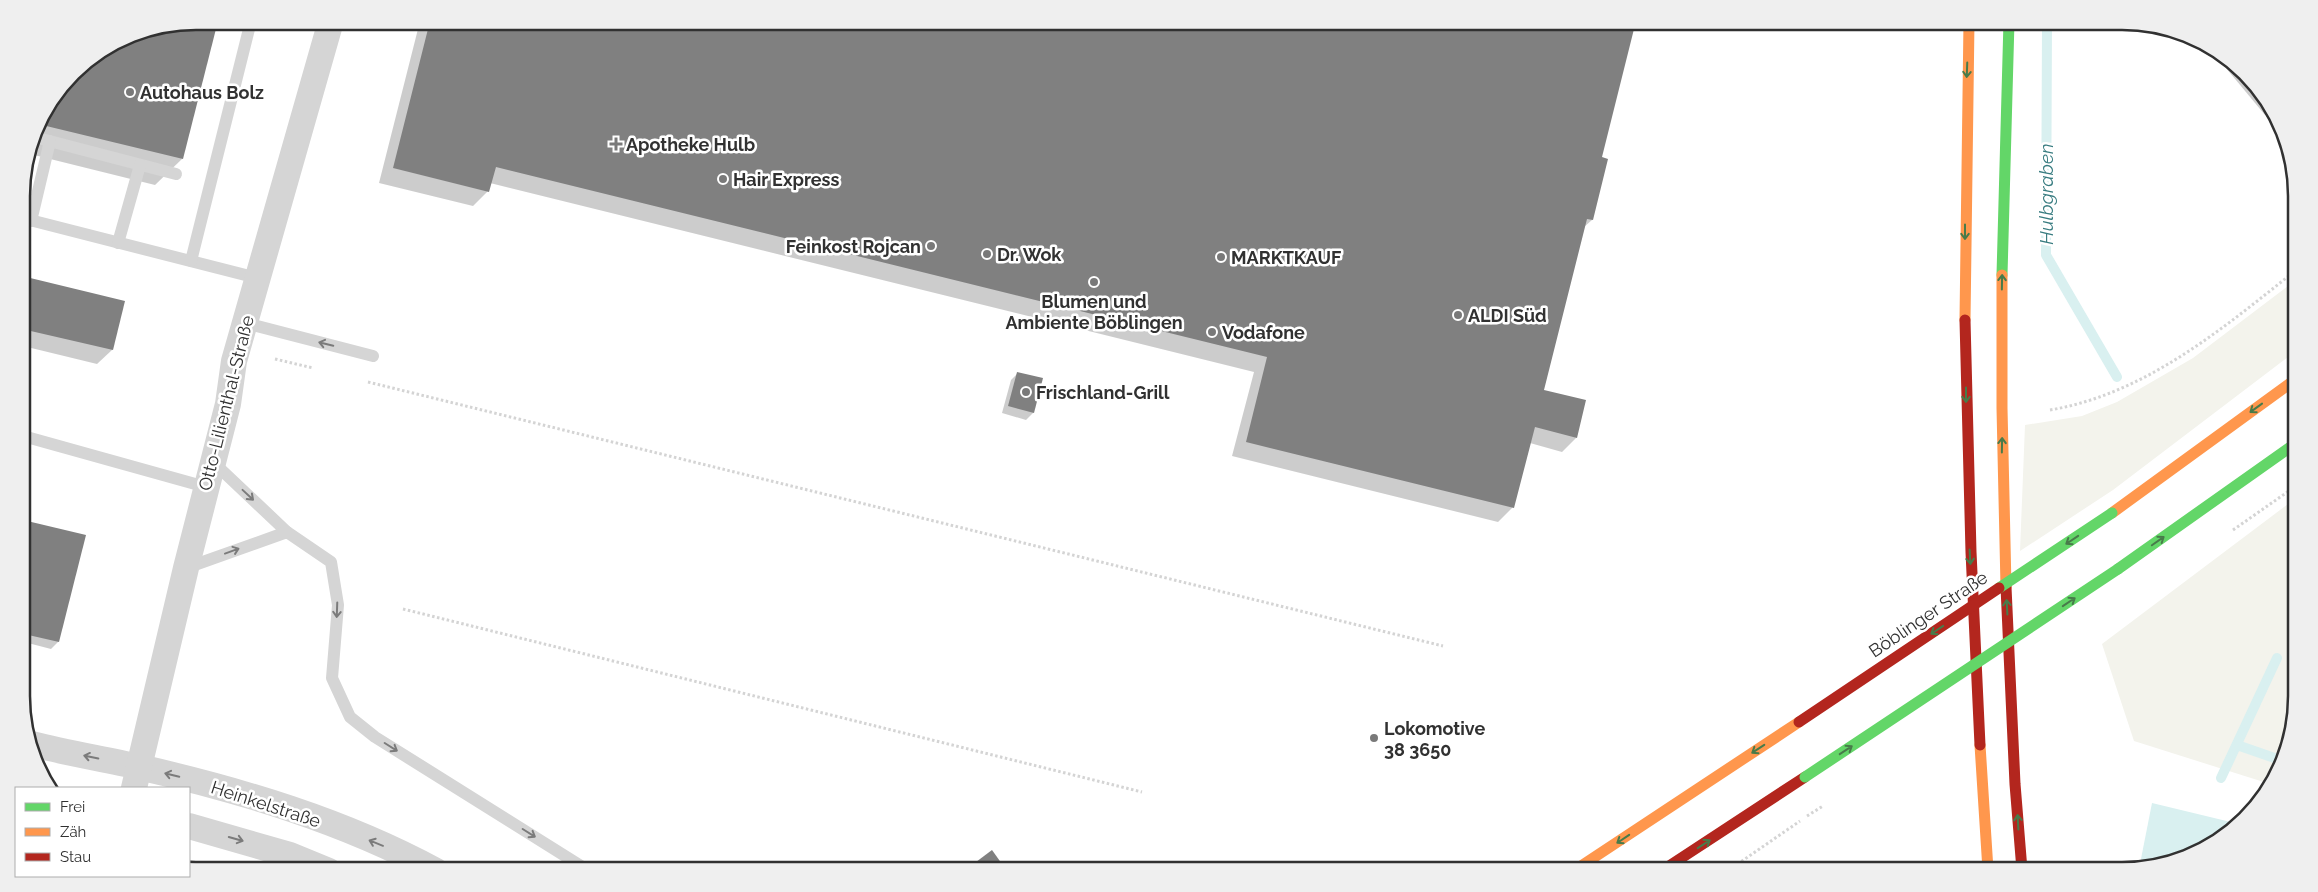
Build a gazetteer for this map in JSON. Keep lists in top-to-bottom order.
{
  "streets": {
    "main road": ["Böblinger Straße"],
    "street": ["Otto-Lilienthal-Straße", "Heinkelstraße"]
  },
  "crossings": [
    ["Otto-Lilienthal-Straße", "Heinkelstraße"]
  ],
  "water": ["Hulbgraben"],
  "places": {
    "other": [
      "Autohaus Bolz",
      "Hair Express",
      "Feinkost Rojcan",
      "Dr. Wok",
      "MARKTKAUF",
      "Blumen und Ambiente Böblingen",
      "ALDI Süd",
      "Vodafone",
      "Frischland-Grill",
      "Lokomotive 38 3650"
    ],
    "health": ["Apotheke Hulb"]
  },
  "legend": ["Frei", "Zäh", "Stau"]
}
